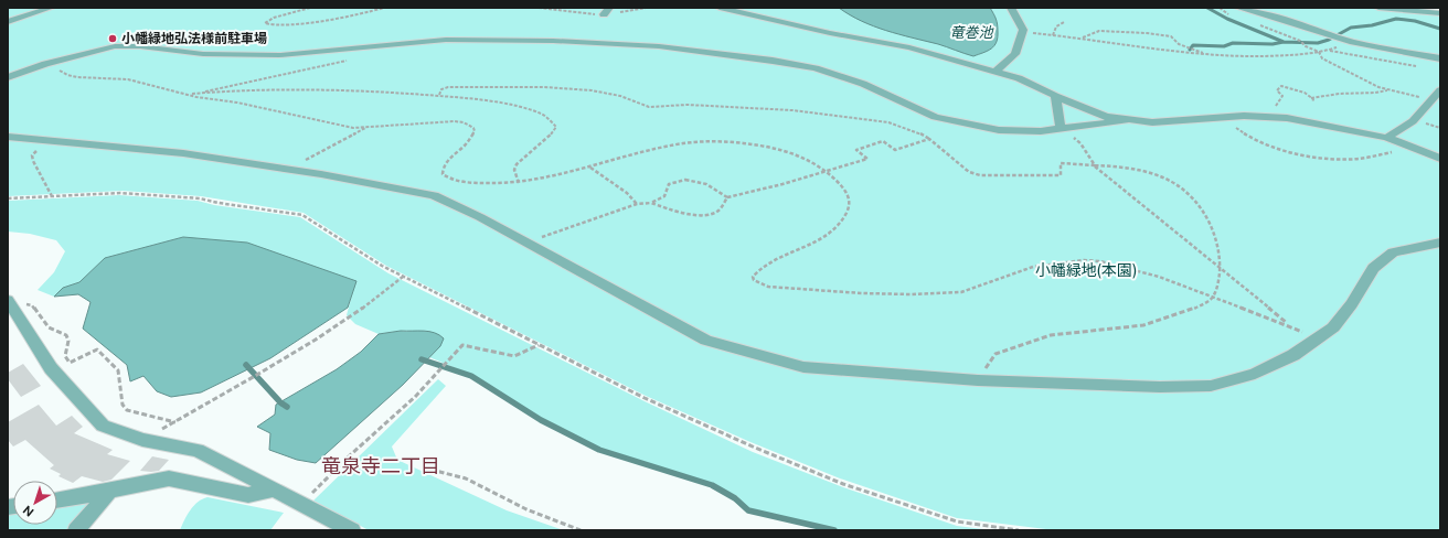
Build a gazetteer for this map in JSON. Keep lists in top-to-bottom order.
{
  "districts": ["竜泉寺二丁目"],
  "water": ["竜巻池"],
  "parks": ["小幡緑地(本園)"],
  "places": ["小幡緑地弘法様前駐車場"],
  "north": "bottom left"
}
